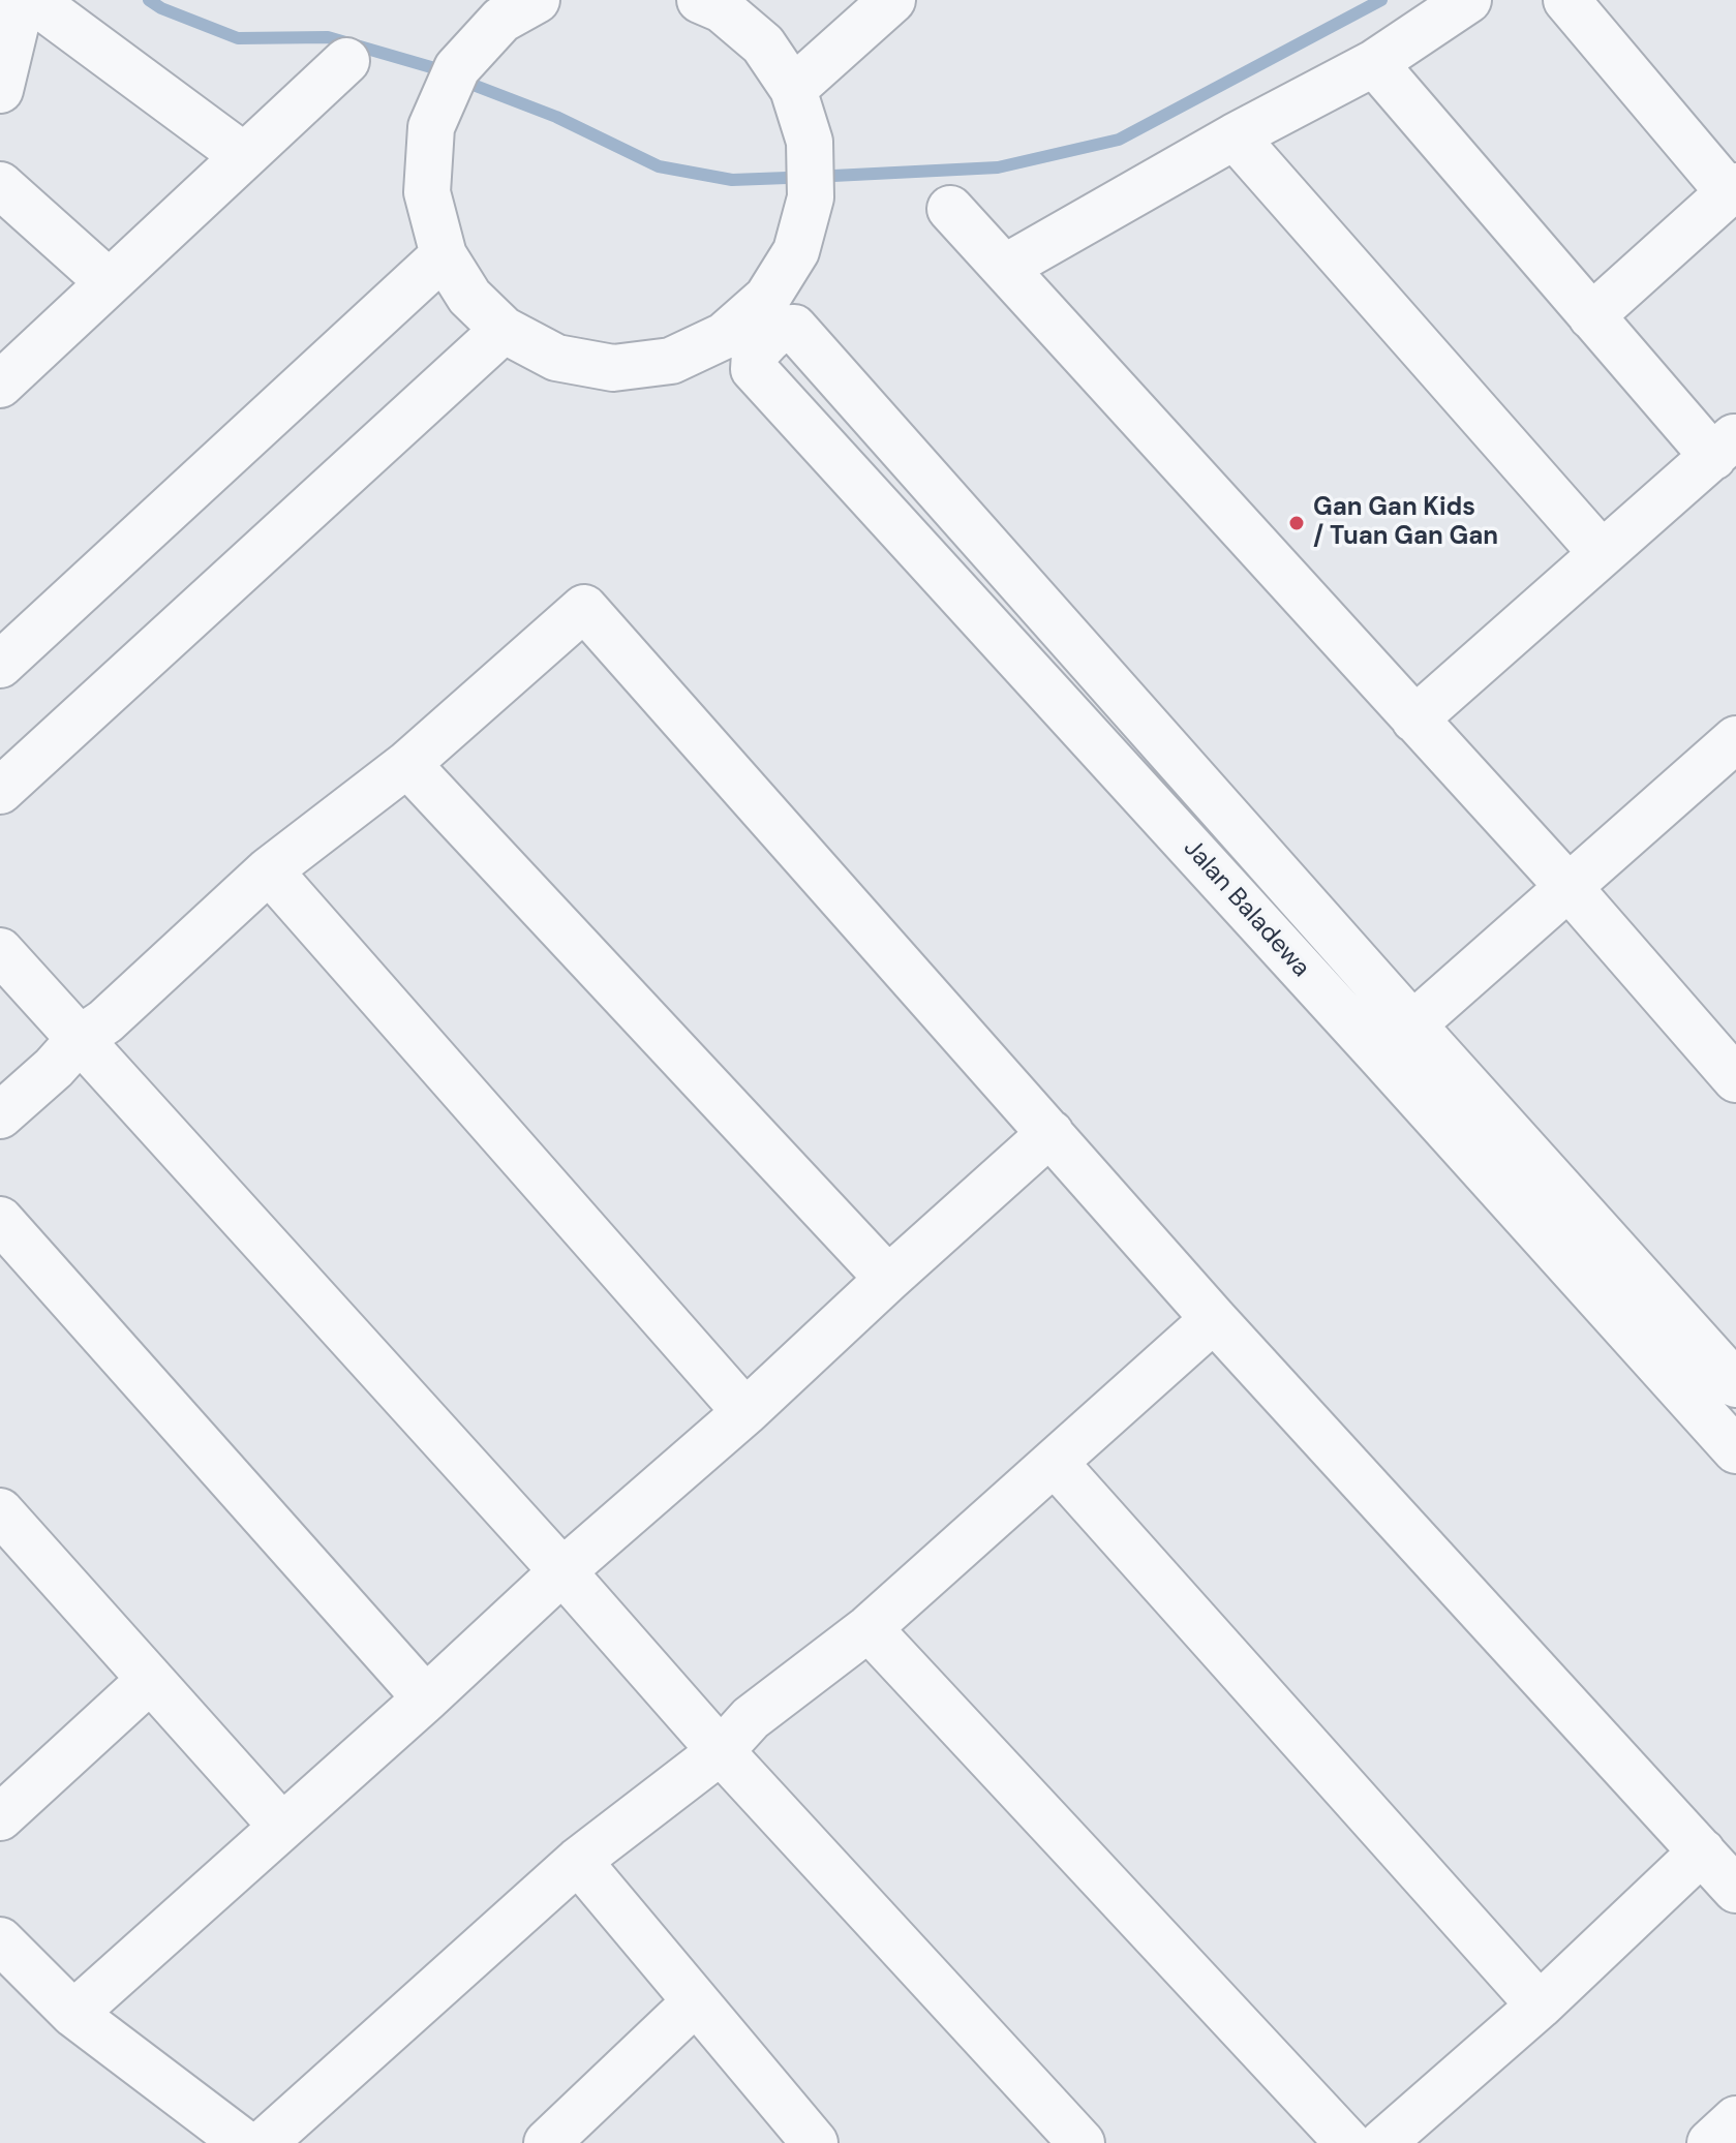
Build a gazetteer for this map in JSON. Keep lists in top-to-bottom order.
{
  "streets": {
    "street": ["Jalan Baladewa"]
  },
  "places": ["Gan Gan Kids / Tuan Gan Gan"]
}
